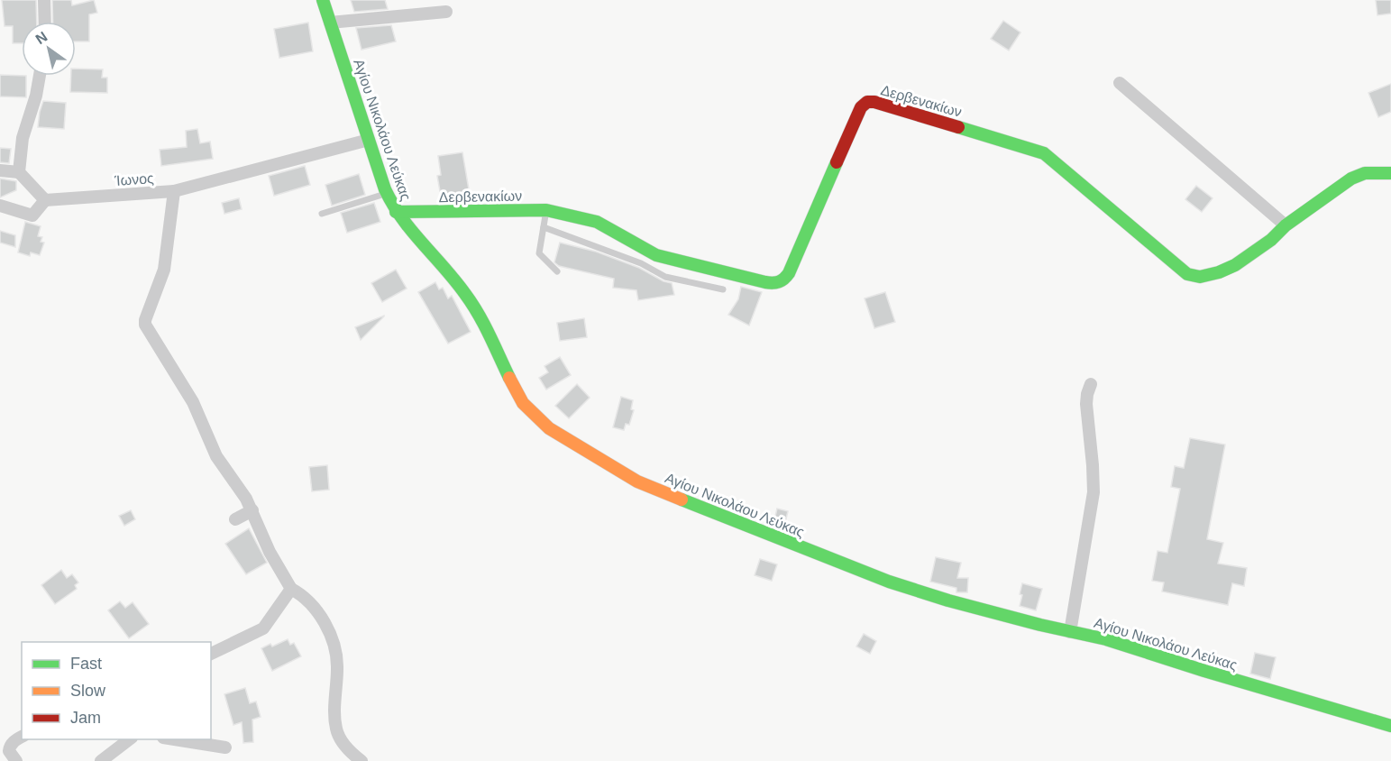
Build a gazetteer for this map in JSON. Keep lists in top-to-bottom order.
{
  "streets": {
    "main road": ["Δερβενακίων", "Αγίου Νικολάου Λεύκας"],
    "street": ["Ίωνος"]
  },
  "crossings": [
    ["Δερβενακίων", "Αγίου Νικολάου Λεύκας"],
    ["Αγίου Νικολάου Λεύκας", "Ίωνος"]
  ],
  "legend": ["Fast", "Slow", "Jam"],
  "north": "top left"
}
